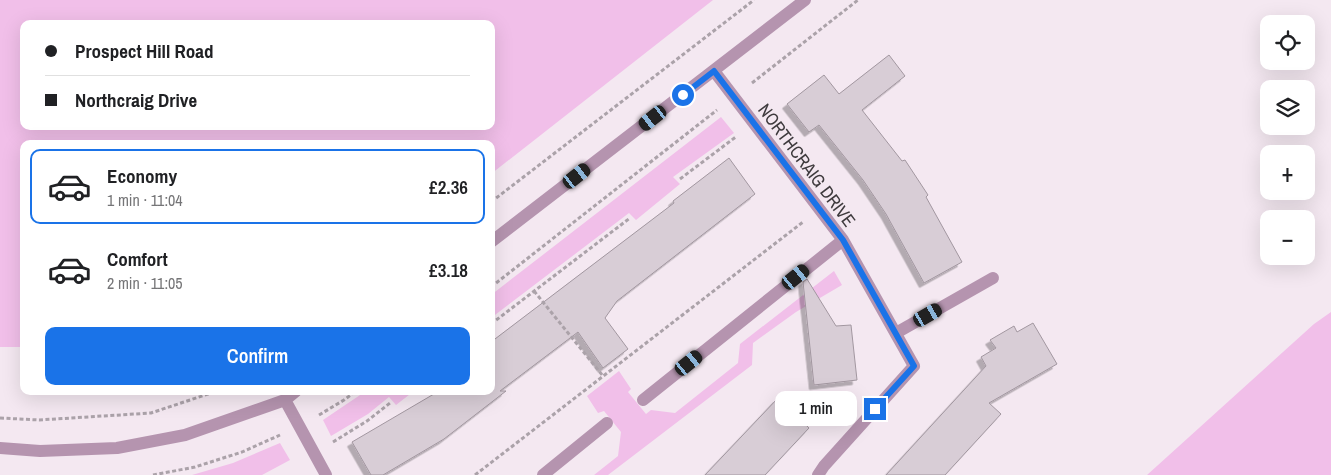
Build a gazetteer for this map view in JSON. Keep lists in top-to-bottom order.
{
  "streets": {
    "street": ["NORTHCRAIG DRIVE"]
  },
  "page": {
    "map_buttons": ["+", "−"],
    "banner": ["Prospect Hill Road", "Northcraig Drive"],
    "list": [
      {
        "name": "Economy",
        "note": "1 min · 11:04",
        "value": "£2.36"
      },
      {
        "name": "Comfort",
        "note": "2 min · 11:05",
        "value": "£3.18"
      }
    ],
    "buttons": "Confirm",
    "bubble": "1 min"
  }
}
